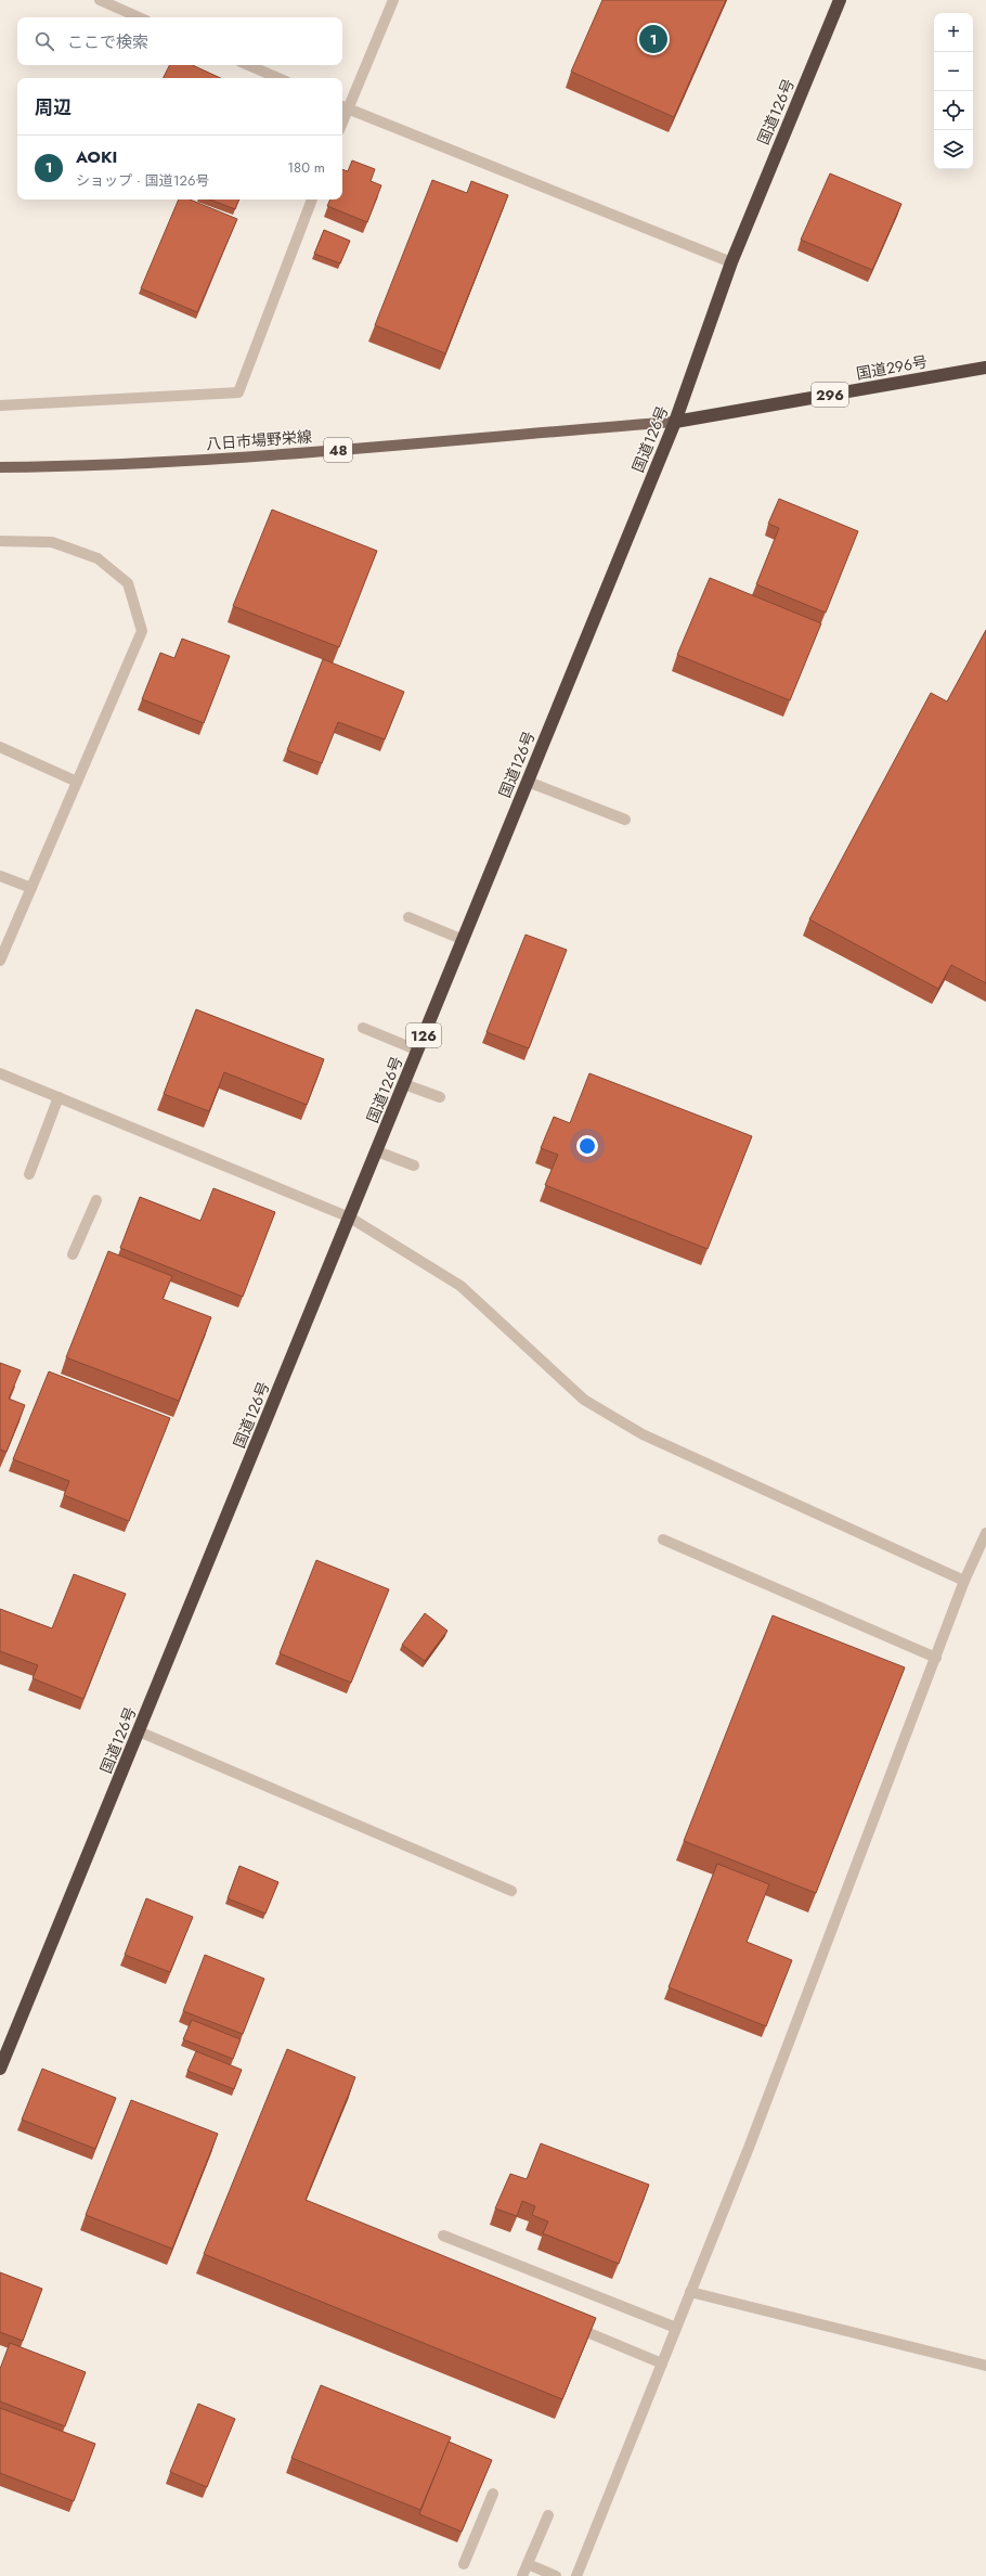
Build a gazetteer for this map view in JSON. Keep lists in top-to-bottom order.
{
  "streets": {
    "highway": [
      "国道126号",
      "国道296号",
      "296",
      "126"
    ],
    "main road": ["八日市場野栄線", "48"]
  },
  "crossings": [
    ["国道126号", "国道296号"],
    ["国道126号", "八日市場野栄線"],
    ["国道296号", "八日市場野栄線"]
  ],
  "page": {
    "map_buttons": ["+", "−"],
    "search": "ここで検索",
    "pins": "1",
    "heading": "周辺",
    "list": [
      {
        "mark": "1",
        "name": "AOKI",
        "note": "ショップ · 国道126号",
        "value": "180 m"
      }
    ]
  }
}
